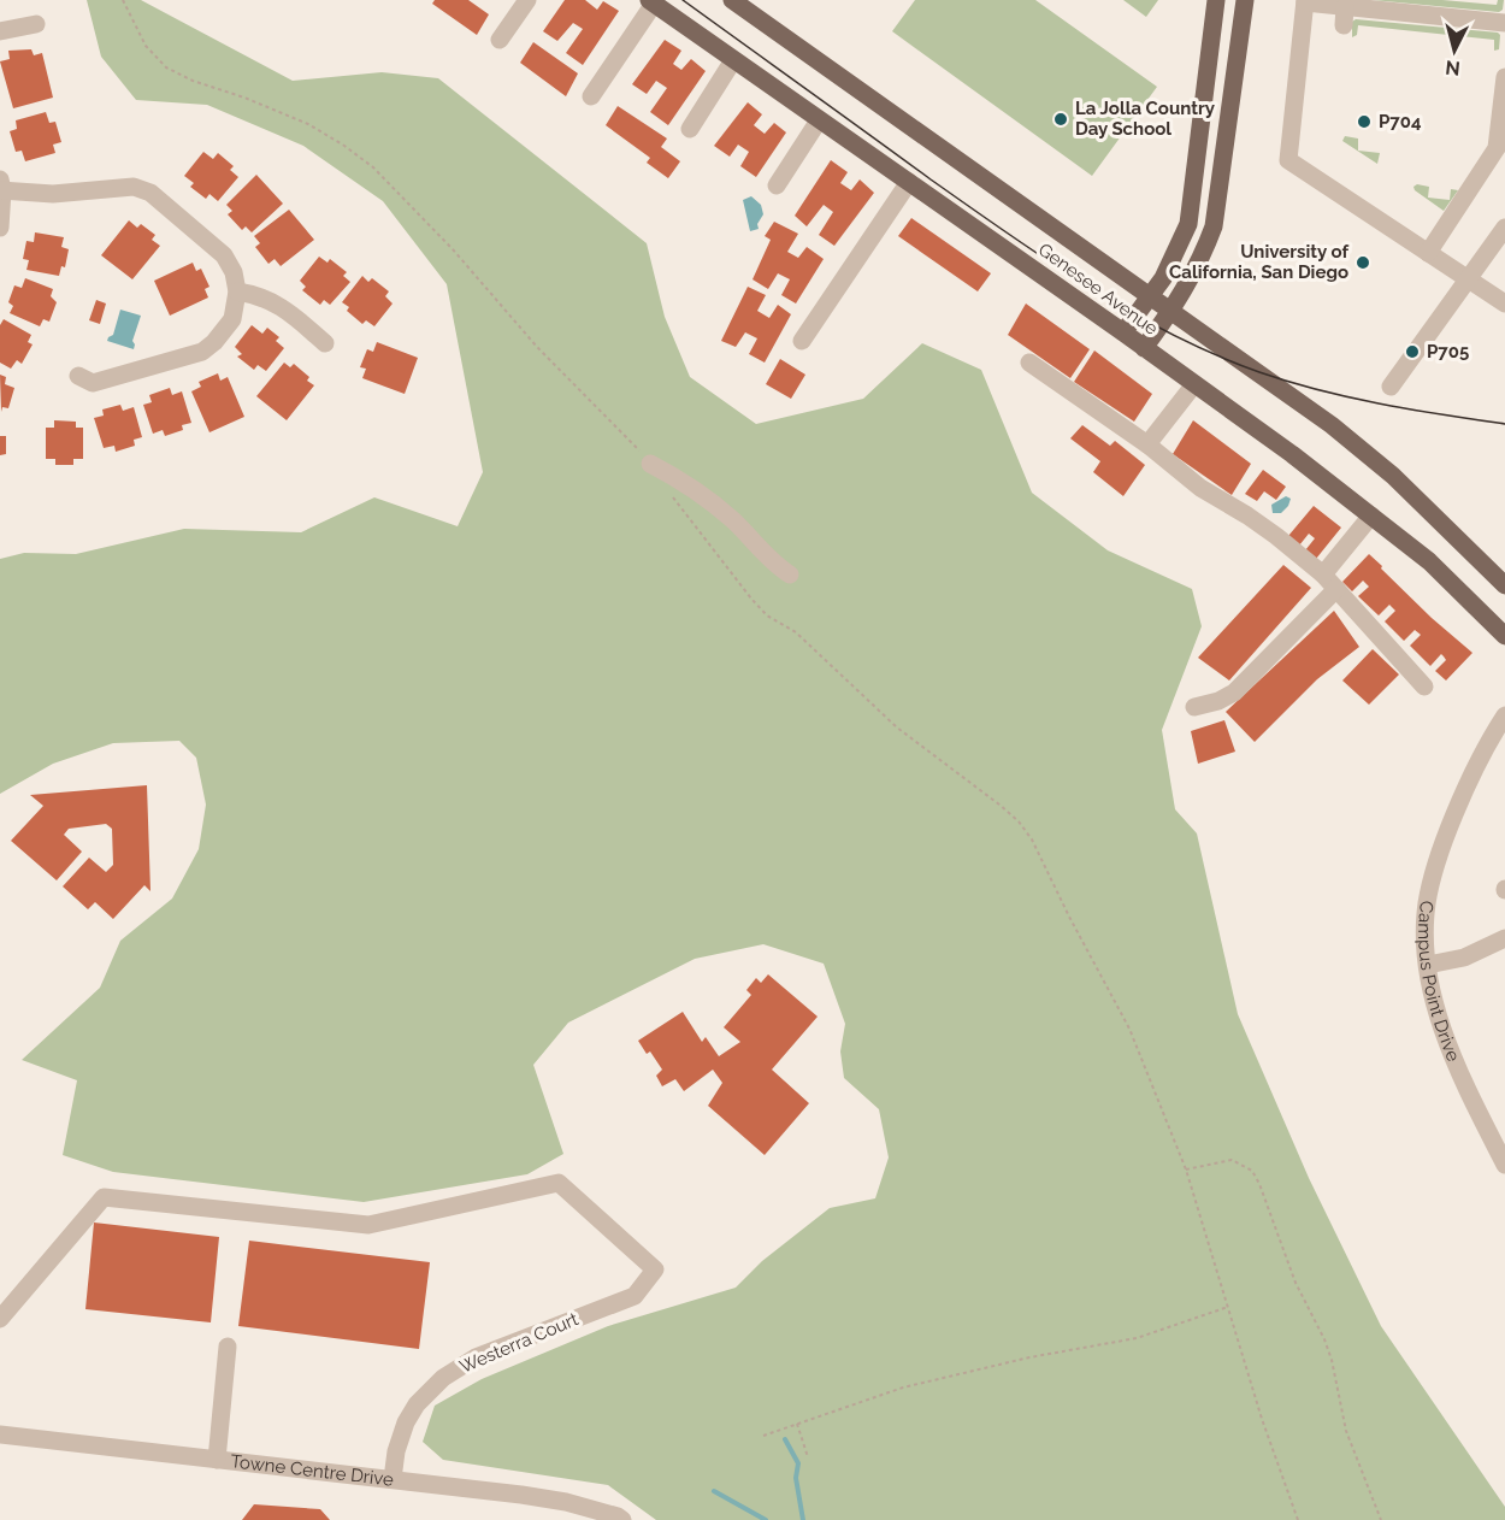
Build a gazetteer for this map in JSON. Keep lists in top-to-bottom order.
{
  "streets": {
    "main road": ["Genesee Avenue"],
    "street": ["Campus Point Drive", "Westerra Court", "Towne Centre Drive"]
  },
  "crossings": [
    ["Westerra Court", "Towne Centre Drive"]
  ],
  "places": [
    "La Jolla Country Day School",
    "P704",
    "University of California, San Diego",
    "P705"
  ],
  "north": "bottom"
}
